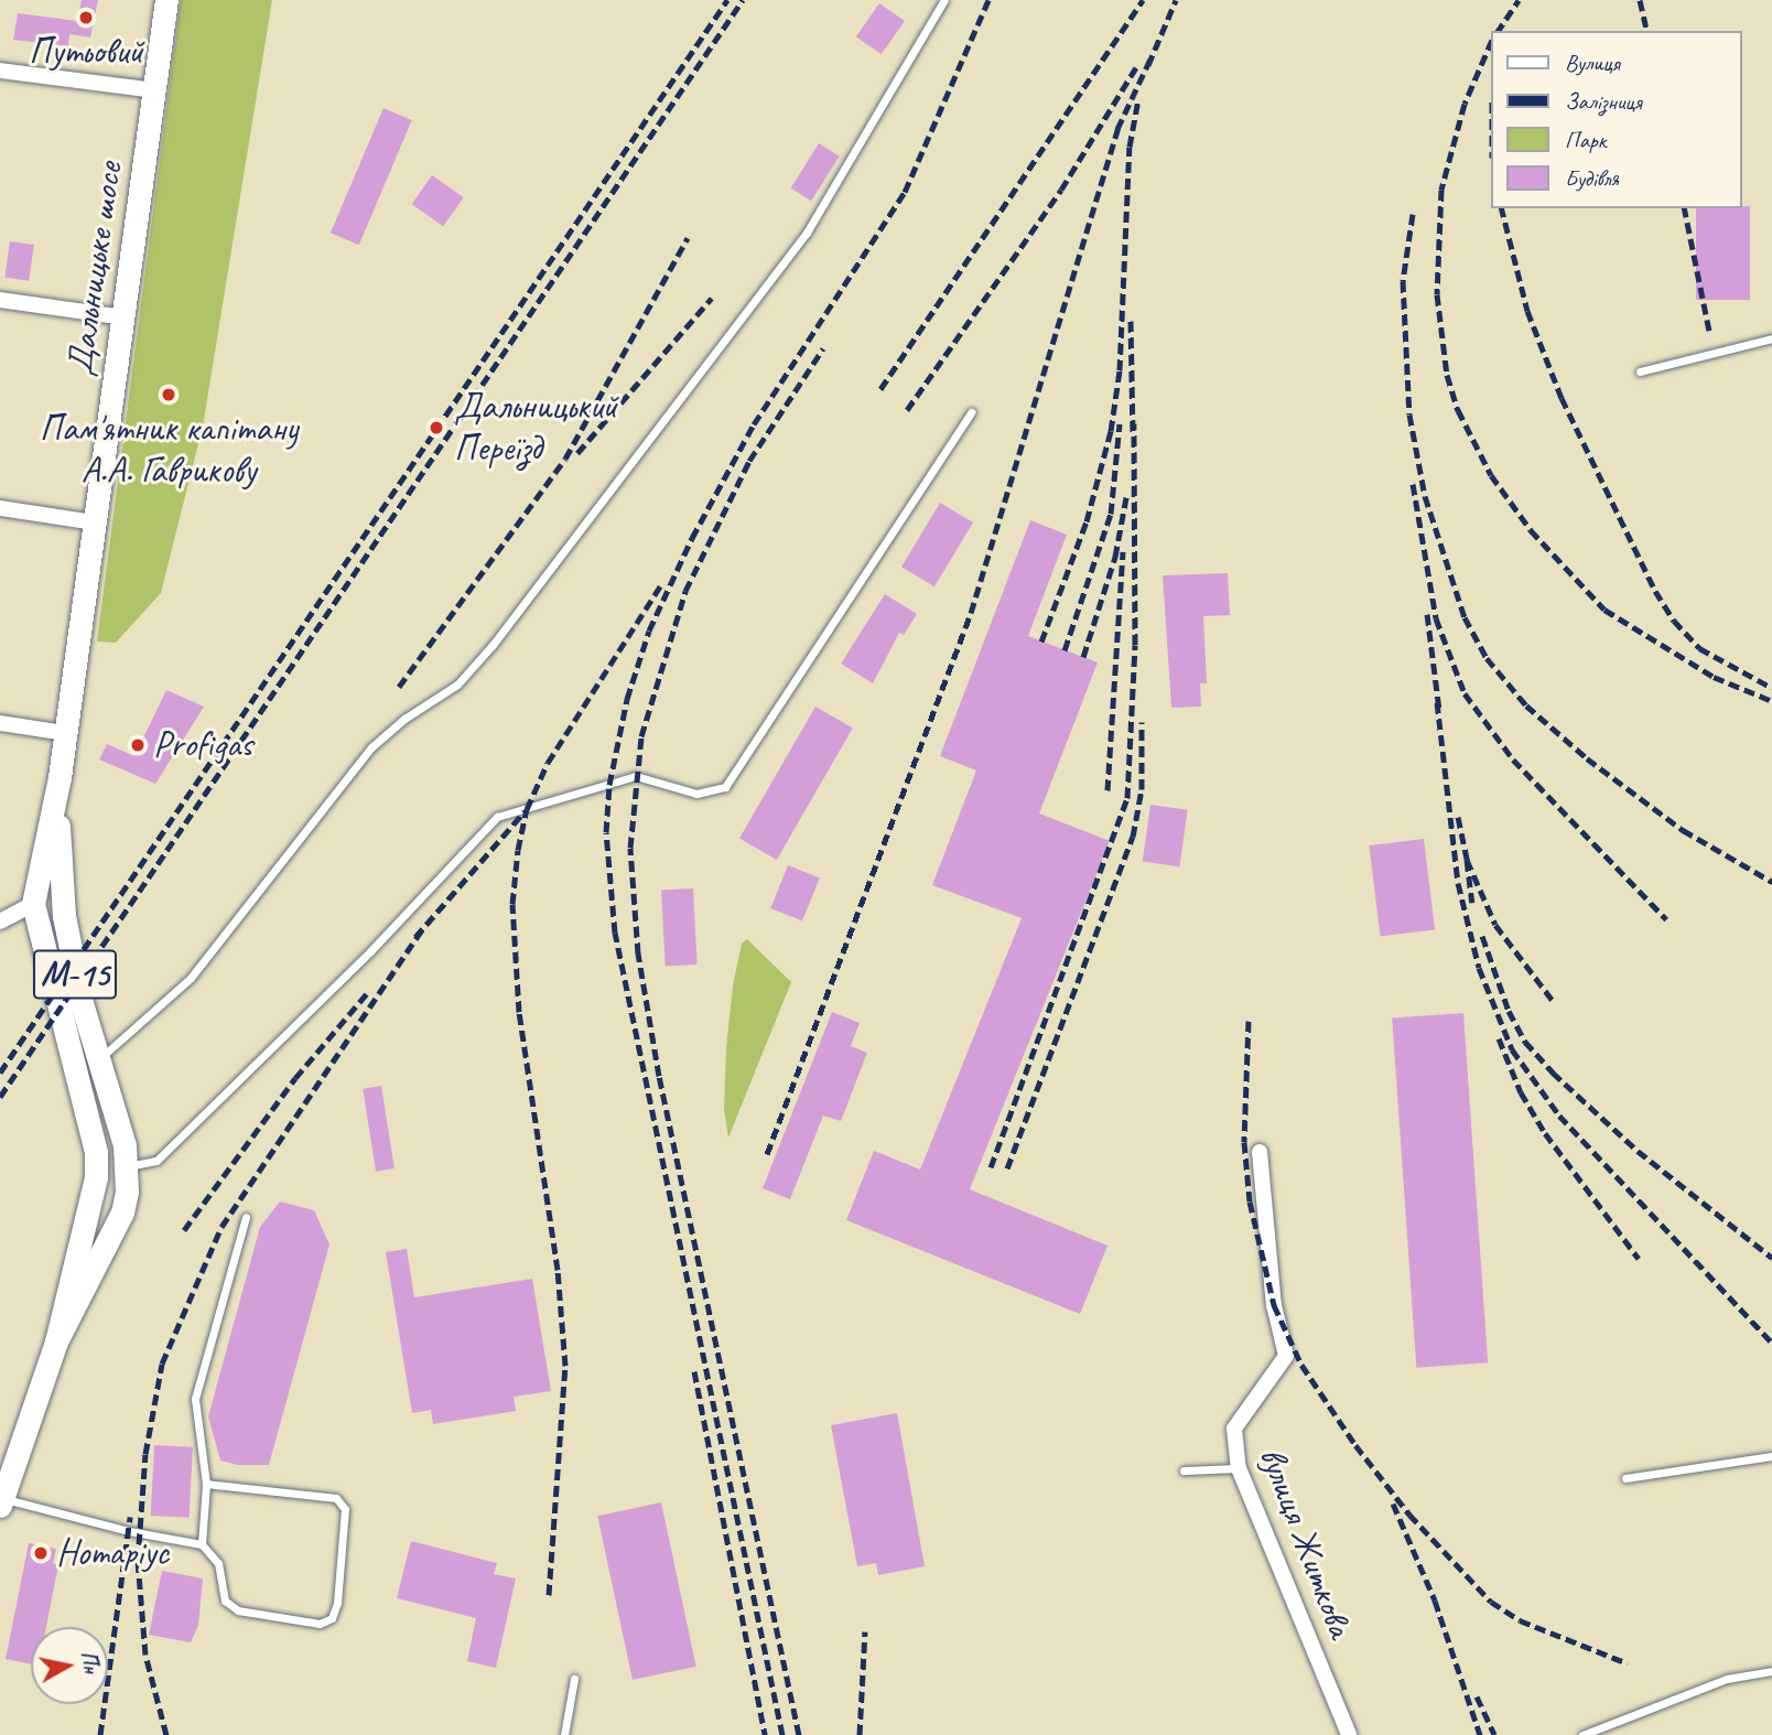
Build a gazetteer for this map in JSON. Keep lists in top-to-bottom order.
{
  "streets": {
    "main road": ["Дальницьке шосе", "М-15"],
    "street": ["вулиця Житкова"]
  },
  "crossings": [
    ["Дальницьке шосе", "М-15"]
  ],
  "places": [
    "Путьовий",
    "Пам'ятник капітану А.А. Гаврикову",
    "Дальницький Переїзд",
    "Profigas",
    "Нотаріус"
  ],
  "legend": [
    "Вулиця",
    "Залізниця",
    "Парк",
    "Будівля"
  ],
  "north": "right"
}
